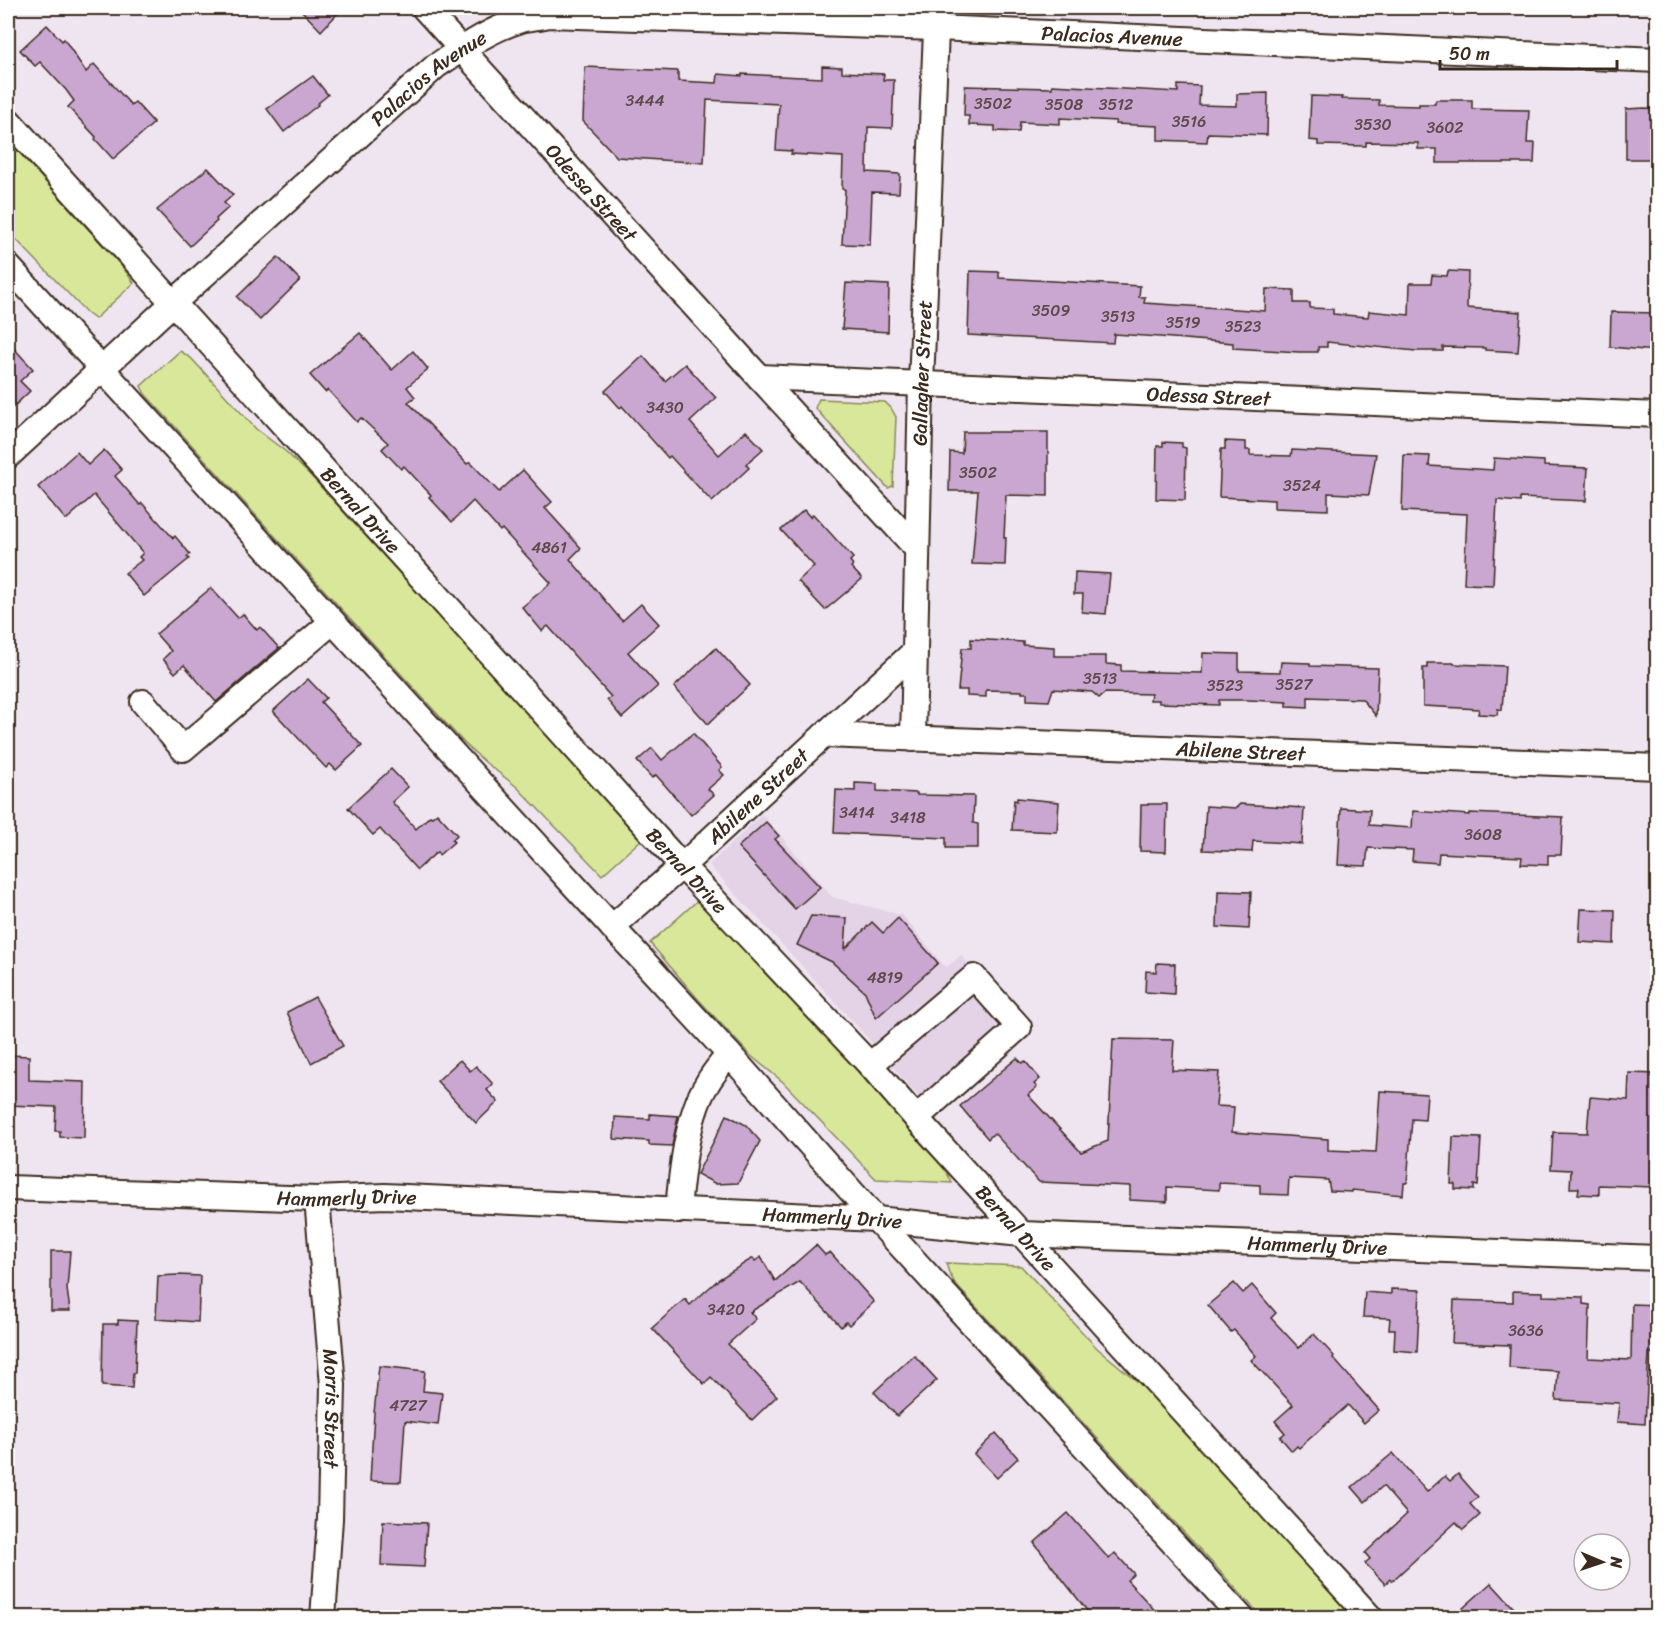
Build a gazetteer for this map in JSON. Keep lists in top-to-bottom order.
{
  "streets": {
    "street": [
      "Palacios Avenue",
      "Odessa Street",
      "Gallagher Street",
      "Bernal Drive",
      "Abilene Street",
      "Hammerly Drive",
      "Morris Street"
    ]
  },
  "crossings": [
    ["Palacios Avenue", "Odessa Street"],
    ["Palacios Avenue", "Gallagher Street"],
    ["Palacios Avenue", "Bernal Drive"],
    ["Odessa Street", "Gallagher Street"],
    ["Gallagher Street", "Abilene Street"],
    ["Bernal Drive", "Abilene Street"],
    ["Bernal Drive", "Hammerly Drive"],
    ["Hammerly Drive", "Morris Street"]
  ],
  "house_numbers": [
    "3444",
    "3502",
    "3508",
    "3512",
    "3516",
    "3530",
    "3602",
    "3509",
    "3513",
    "3519",
    "3523",
    "3430",
    "3502",
    "3524",
    "4861",
    "3513",
    "3527",
    "3523",
    "3414",
    "3418",
    "3608",
    "4819",
    "3420",
    "3636",
    "4727"
  ],
  "scale_bar": "50 m",
  "north": "right"
}
